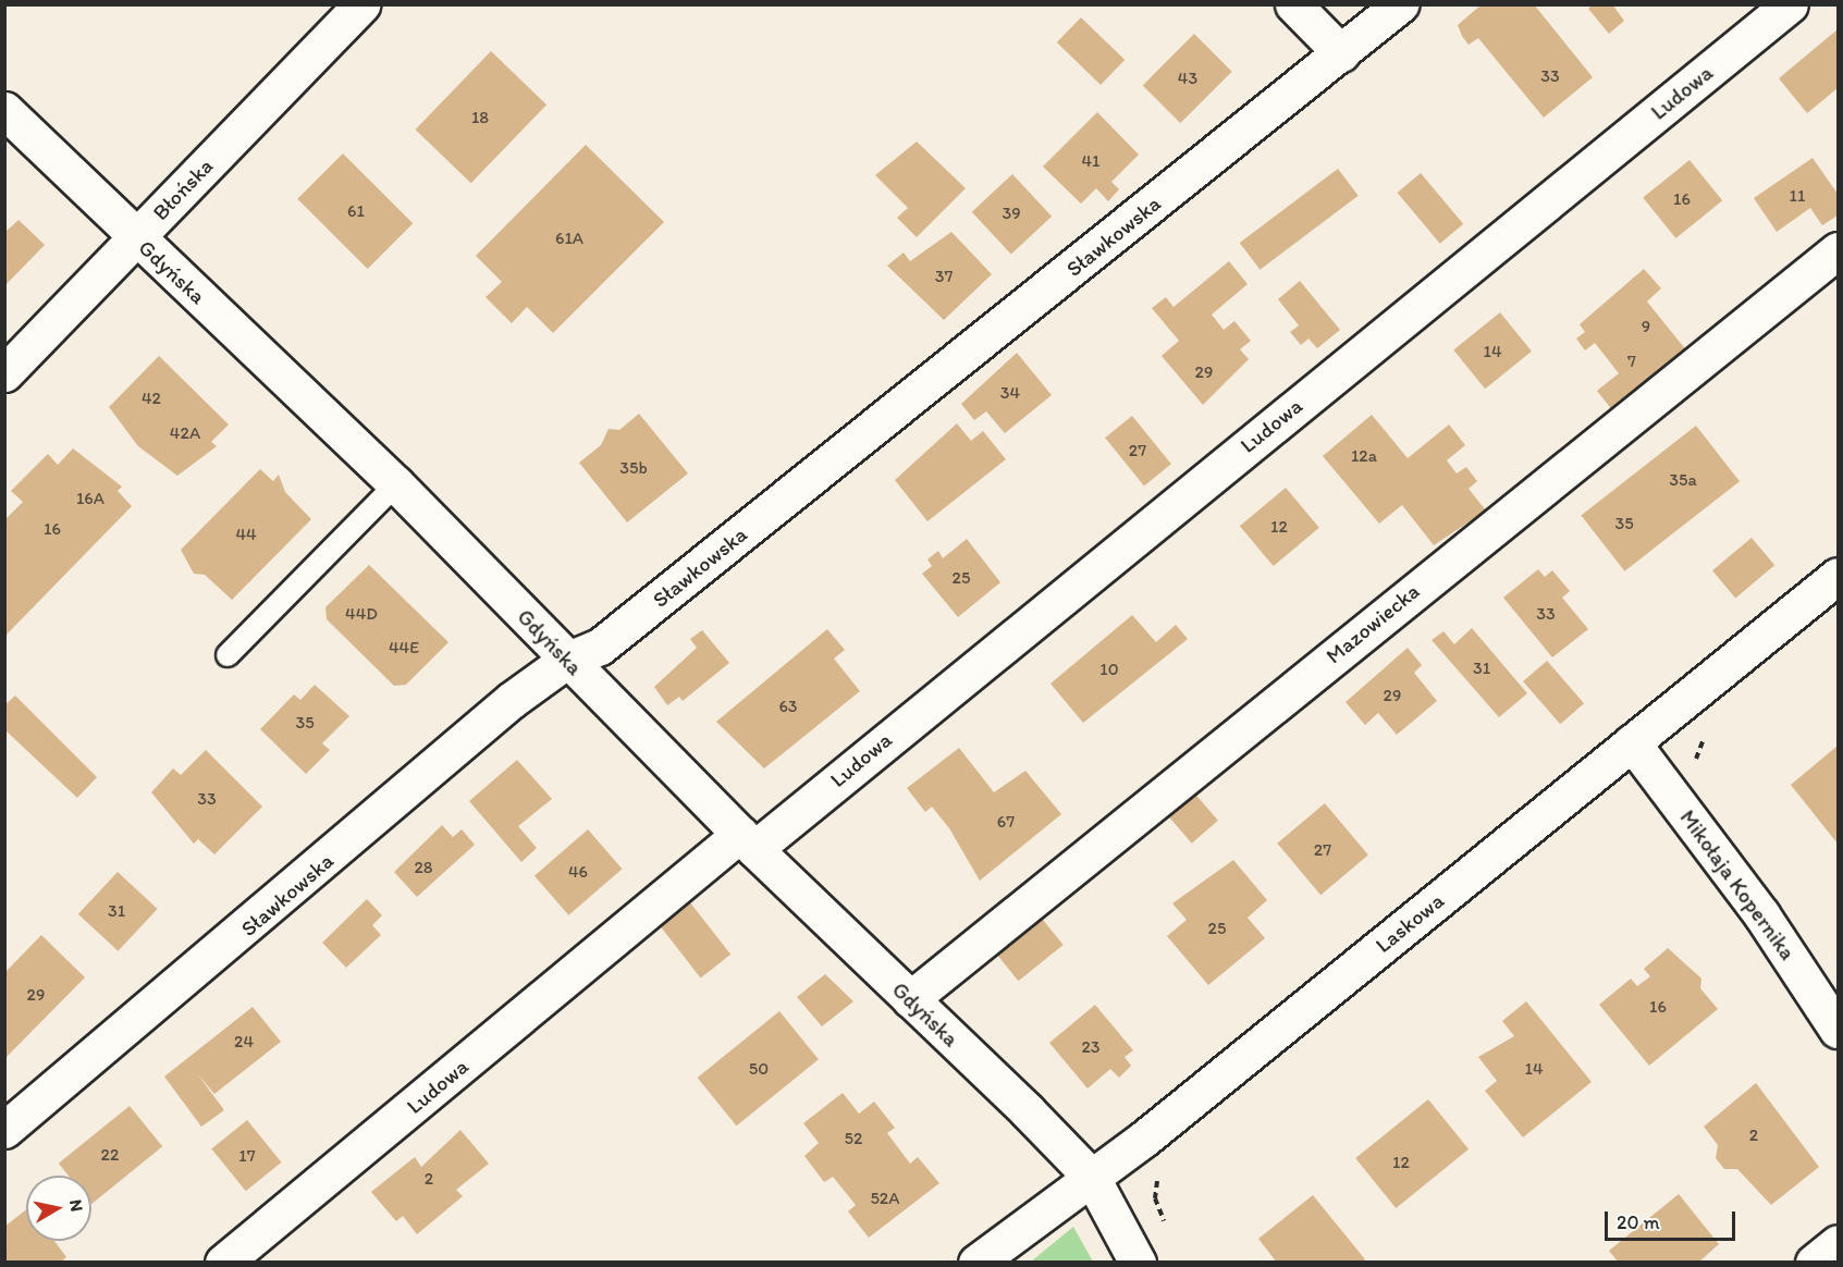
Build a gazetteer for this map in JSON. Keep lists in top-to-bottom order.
{
  "streets": {
    "street": [
      "Ludowa",
      "Błońska",
      "Sławkowska",
      "Gdyńska",
      "Mazowiecka",
      "Mikołaja Kopernika",
      "Laskowa"
    ]
  },
  "crossings": [
    ["Ludowa", "Gdyńska"],
    ["Błońska", "Gdyńska"],
    ["Sławkowska", "Gdyńska"],
    ["Gdyńska", "Mazowiecka"],
    ["Gdyńska", "Laskowa"],
    ["Mikołaja Kopernika", "Laskowa"]
  ],
  "house_numbers": [
    "33",
    "43",
    "18",
    "41",
    "11",
    "16",
    "61",
    "39",
    "61A",
    "37",
    "9",
    "14",
    "7",
    "29",
    "34",
    "42",
    "42A",
    "27",
    "12a",
    "35b",
    "35a",
    "16A",
    "35",
    "12",
    "16",
    "44",
    "25",
    "44D",
    "33",
    "44E",
    "31",
    "10",
    "29",
    "63",
    "35",
    "33",
    "67",
    "27",
    "28",
    "46",
    "31",
    "25",
    "29",
    "16",
    "24",
    "23",
    "50",
    "14",
    "2",
    "52",
    "22",
    "17",
    "12",
    "2",
    "52A"
  ],
  "scale_bar": "20 m",
  "north": "right"
}
